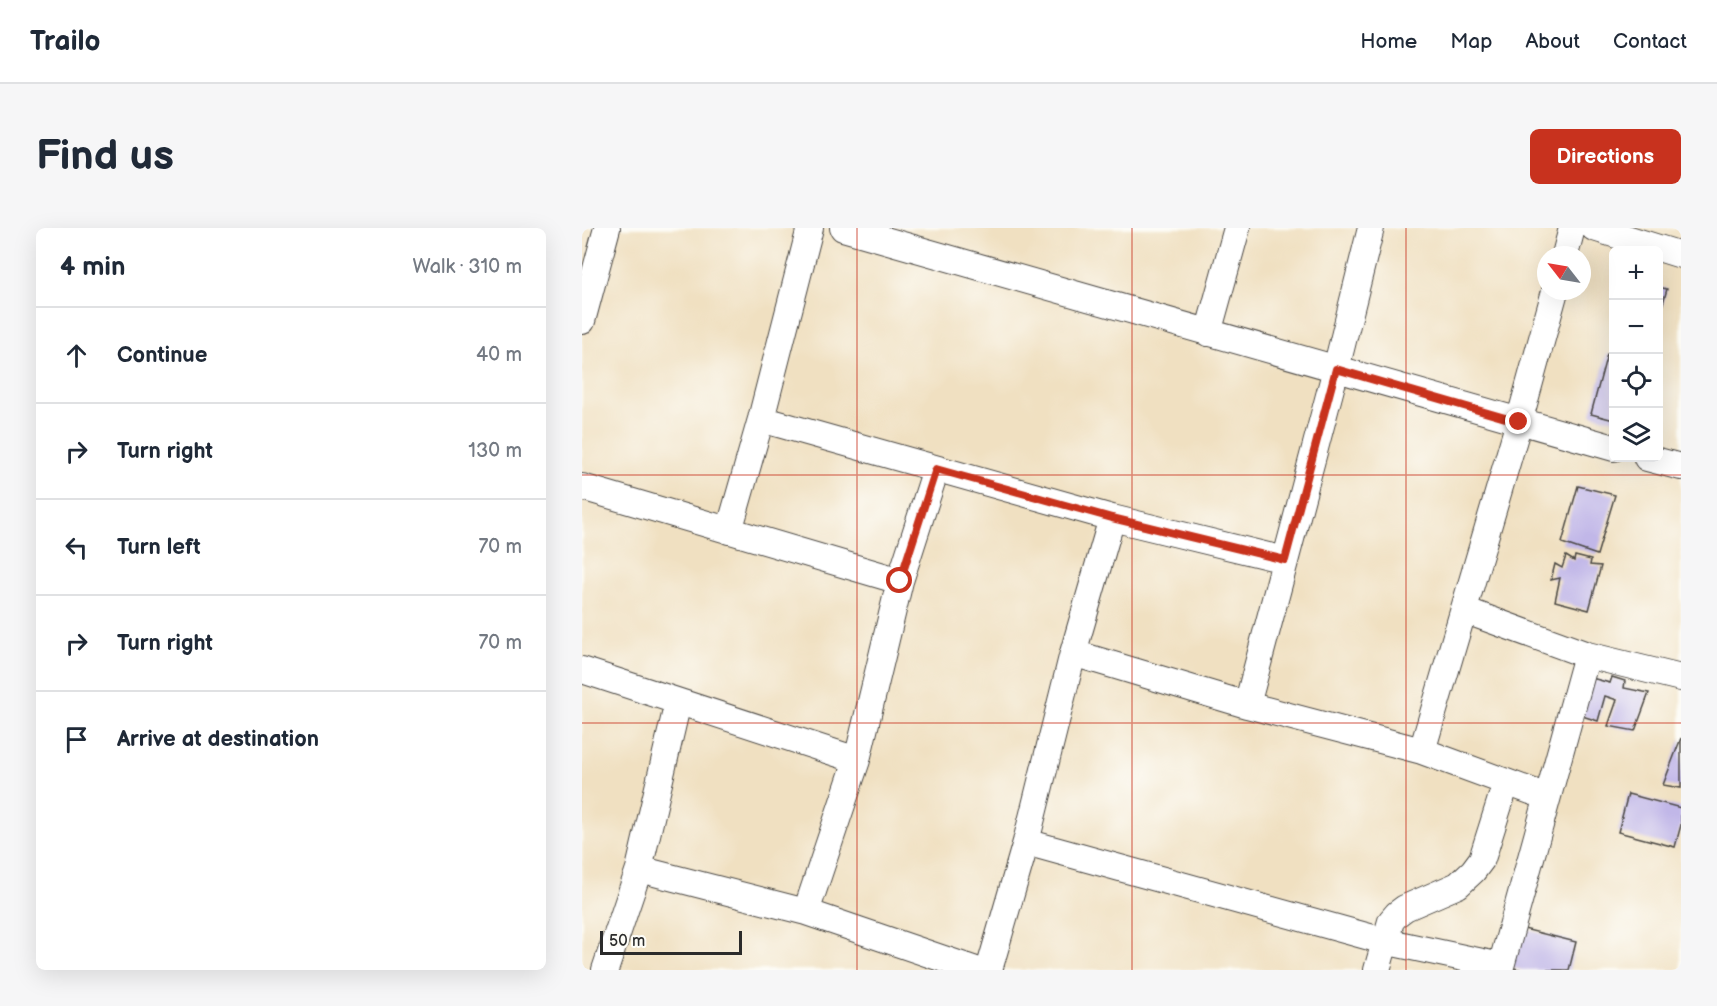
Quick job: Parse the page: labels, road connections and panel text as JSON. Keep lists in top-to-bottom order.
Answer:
{
  "scale_bar": "50 m",
  "north": "top left",
  "page": {
    "header": "Trailo",
    "nav": [
      "Home",
      "Map",
      "About",
      "Contact"
    ],
    "buttons": "Directions",
    "title": "Find us",
    "heading": ["4 min", "Walk · 310 m"],
    "map_buttons": ["+", "−"],
    "list": [
      ["Continue", "40 m"],
      ["Turn right", "130 m"],
      ["Turn left", "70 m"],
      ["Turn right", "70 m"],
      "Arrive at destination"
    ],
    "scale": "50 m"
  }
}
